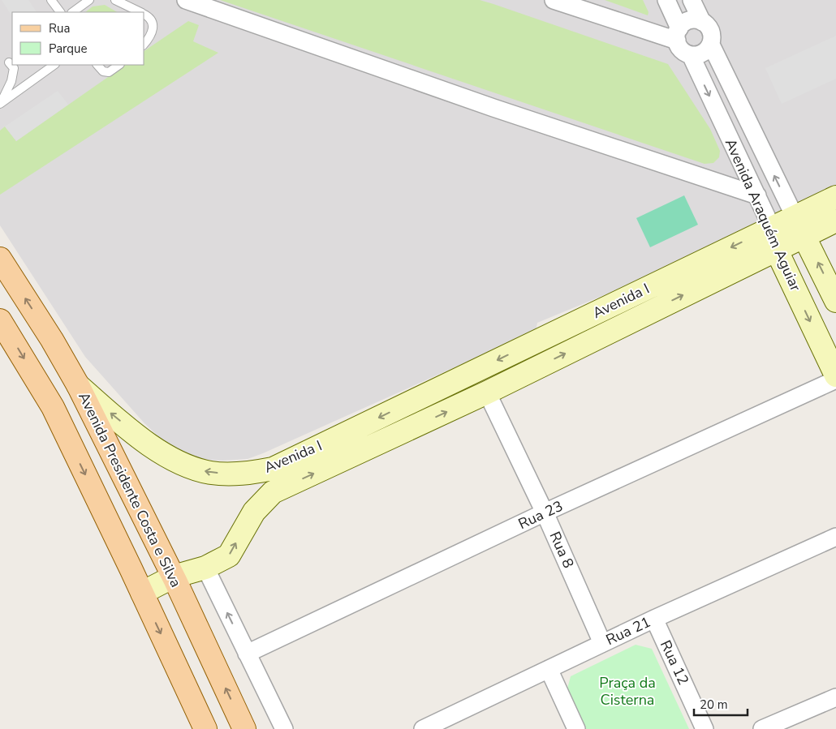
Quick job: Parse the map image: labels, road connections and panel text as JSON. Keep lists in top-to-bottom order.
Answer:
{
  "streets": {
    "main road": ["Avenida Presidente Costa e Silva"],
    "street": [
      "Avenida Araquém Aguiar",
      "Avenida I",
      "Rua 23",
      "Rua 8",
      "Rua 21",
      "Rua 12"
    ]
  },
  "crossings": [
    ["Avenida Araquém Aguiar", "Avenida I"],
    ["Avenida I", "Avenida Presidente Costa e Silva"],
    ["Avenida I", "Rua 8"],
    ["Rua 23", "Rua 8"],
    ["Rua 8", "Rua 21"],
    ["Rua 21", "Rua 12"]
  ],
  "parks": ["Praça da Cisterna"],
  "legend": ["Rua", "Parque"],
  "scale_bar": "20 m"
}
